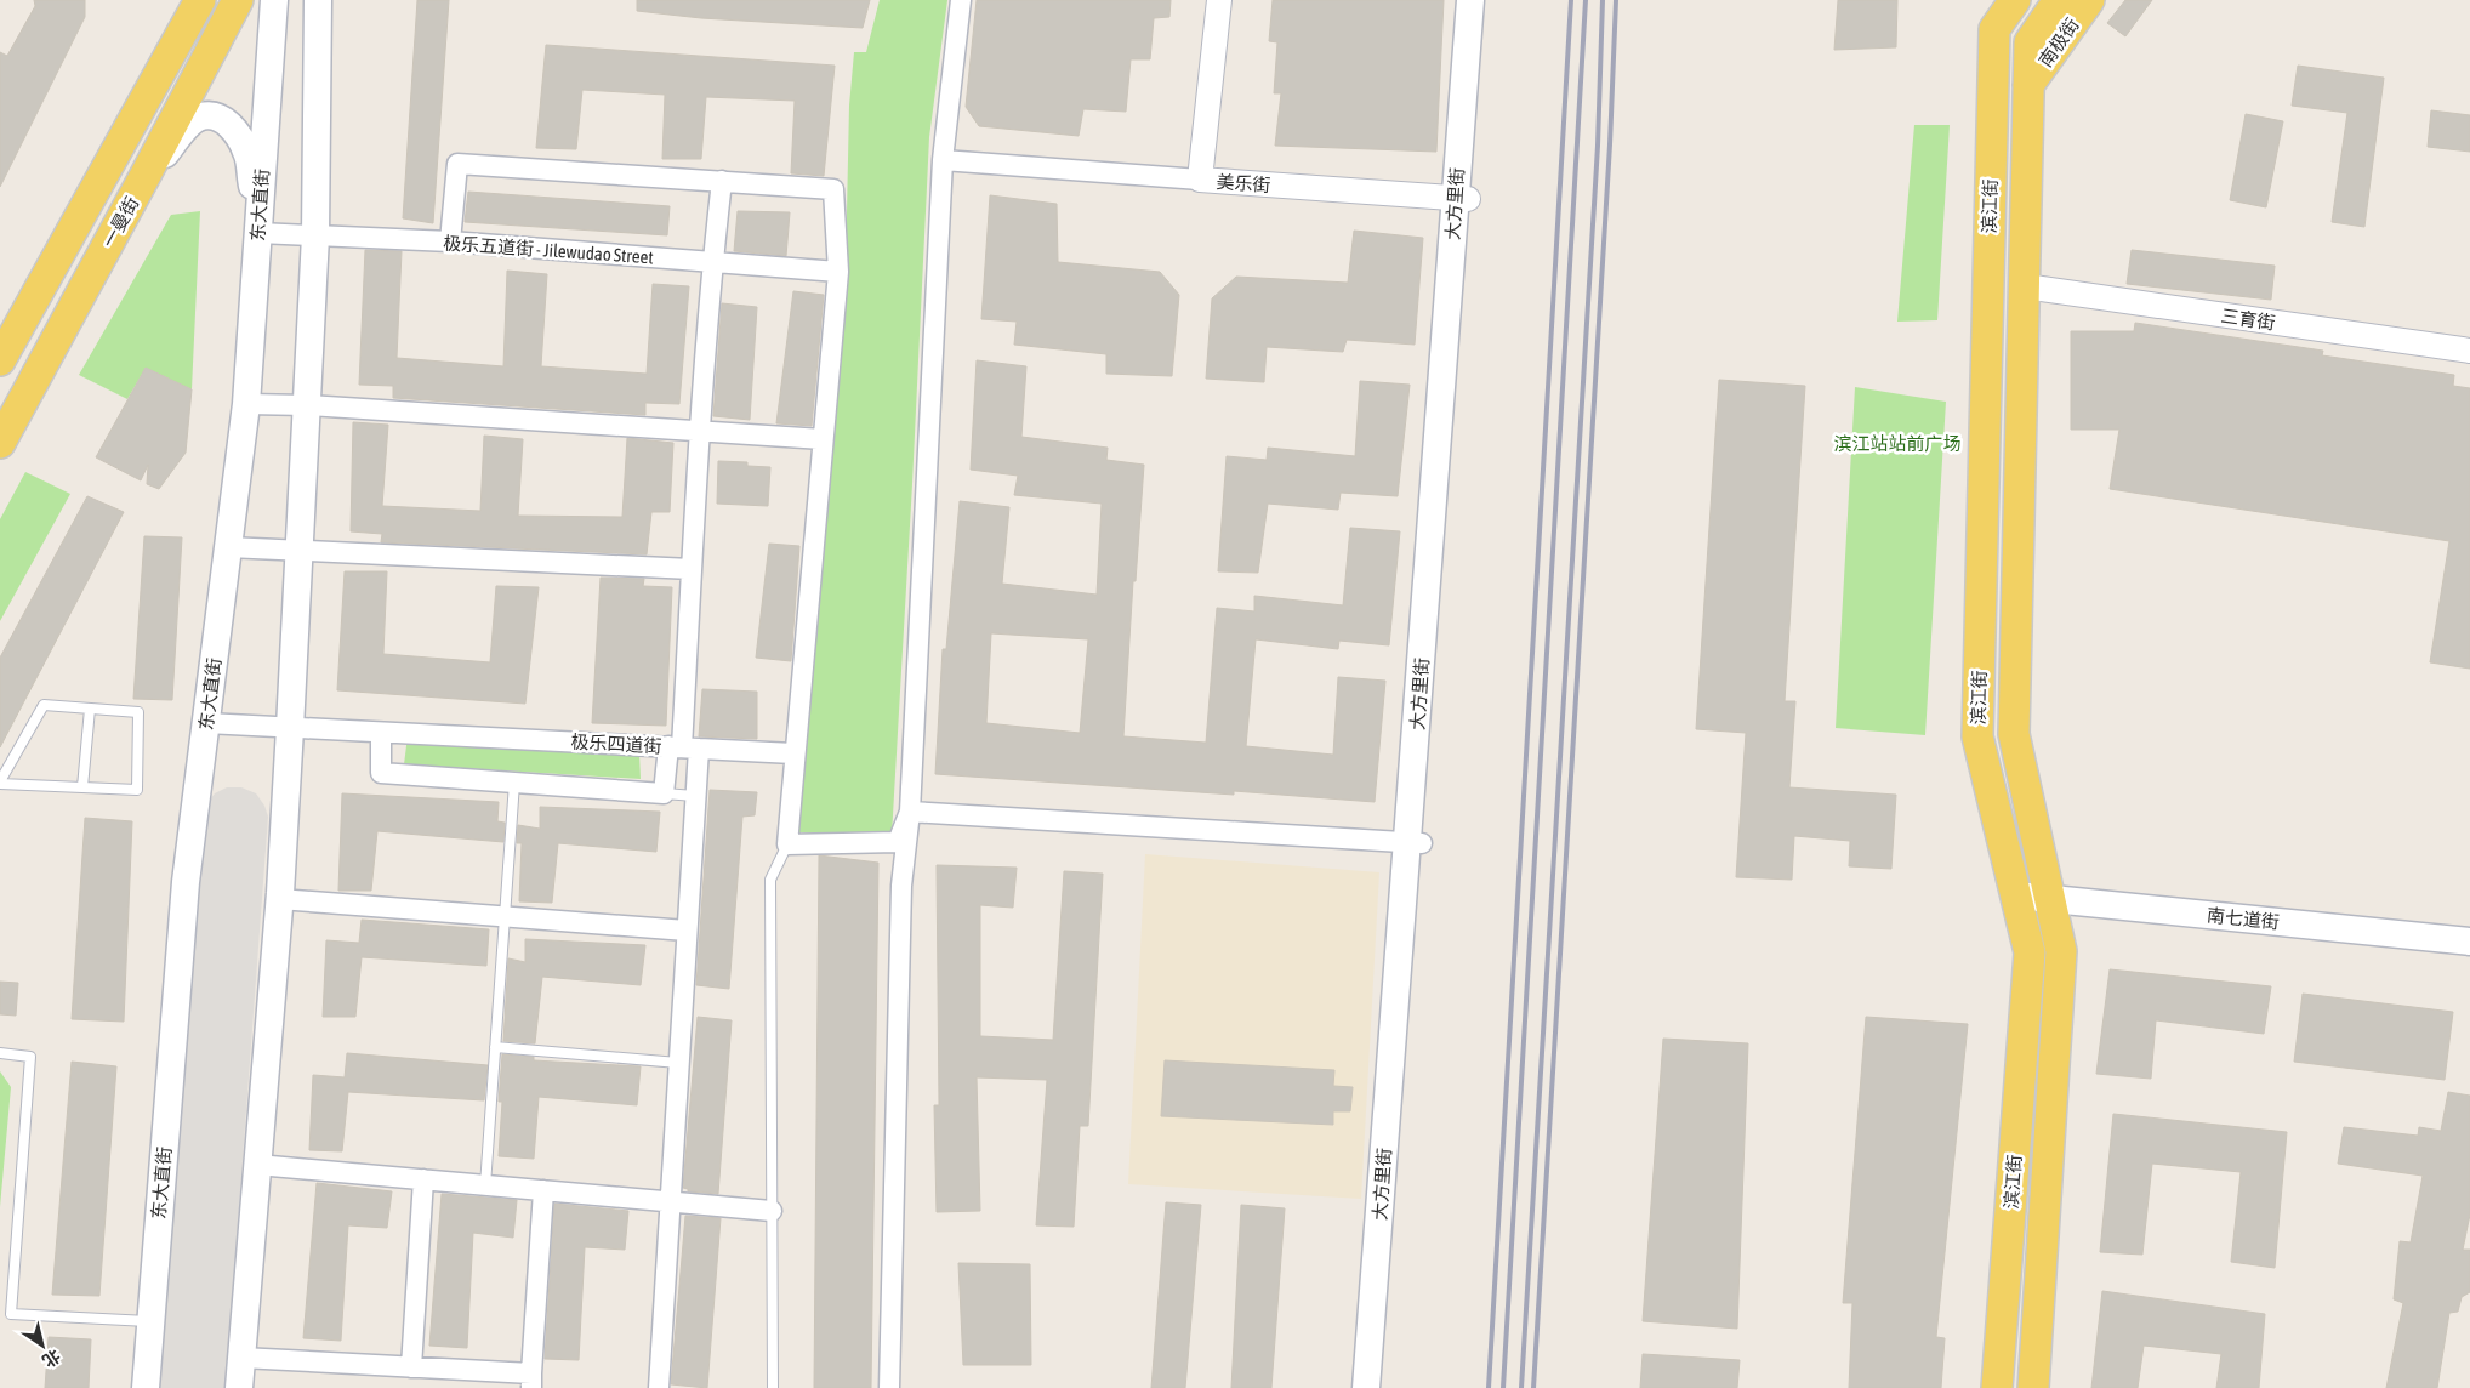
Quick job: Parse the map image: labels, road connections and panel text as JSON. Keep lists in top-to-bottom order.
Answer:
{
  "streets": {
    "main road": [
      "南极街",
      "大方里街",
      "东大直街",
      "滨江街",
      "一曼街",
      "南七道街"
    ],
    "street": [
      "美乐街",
      "极乐五道街 - Jilewudao Street",
      "三育街",
      "极乐四道街"
    ]
  },
  "crossings": [
    ["南极街", "滨江街"],
    ["美乐街", "大方里街"],
    ["东大直街", "极乐五道街 - Jilewudao Street"],
    ["东大直街", "极乐四道街"],
    ["滨江街", "三育街"],
    ["滨江街", "南七道街"]
  ],
  "parks": ["滨江站站前广场"],
  "north": "bottom right"
}
